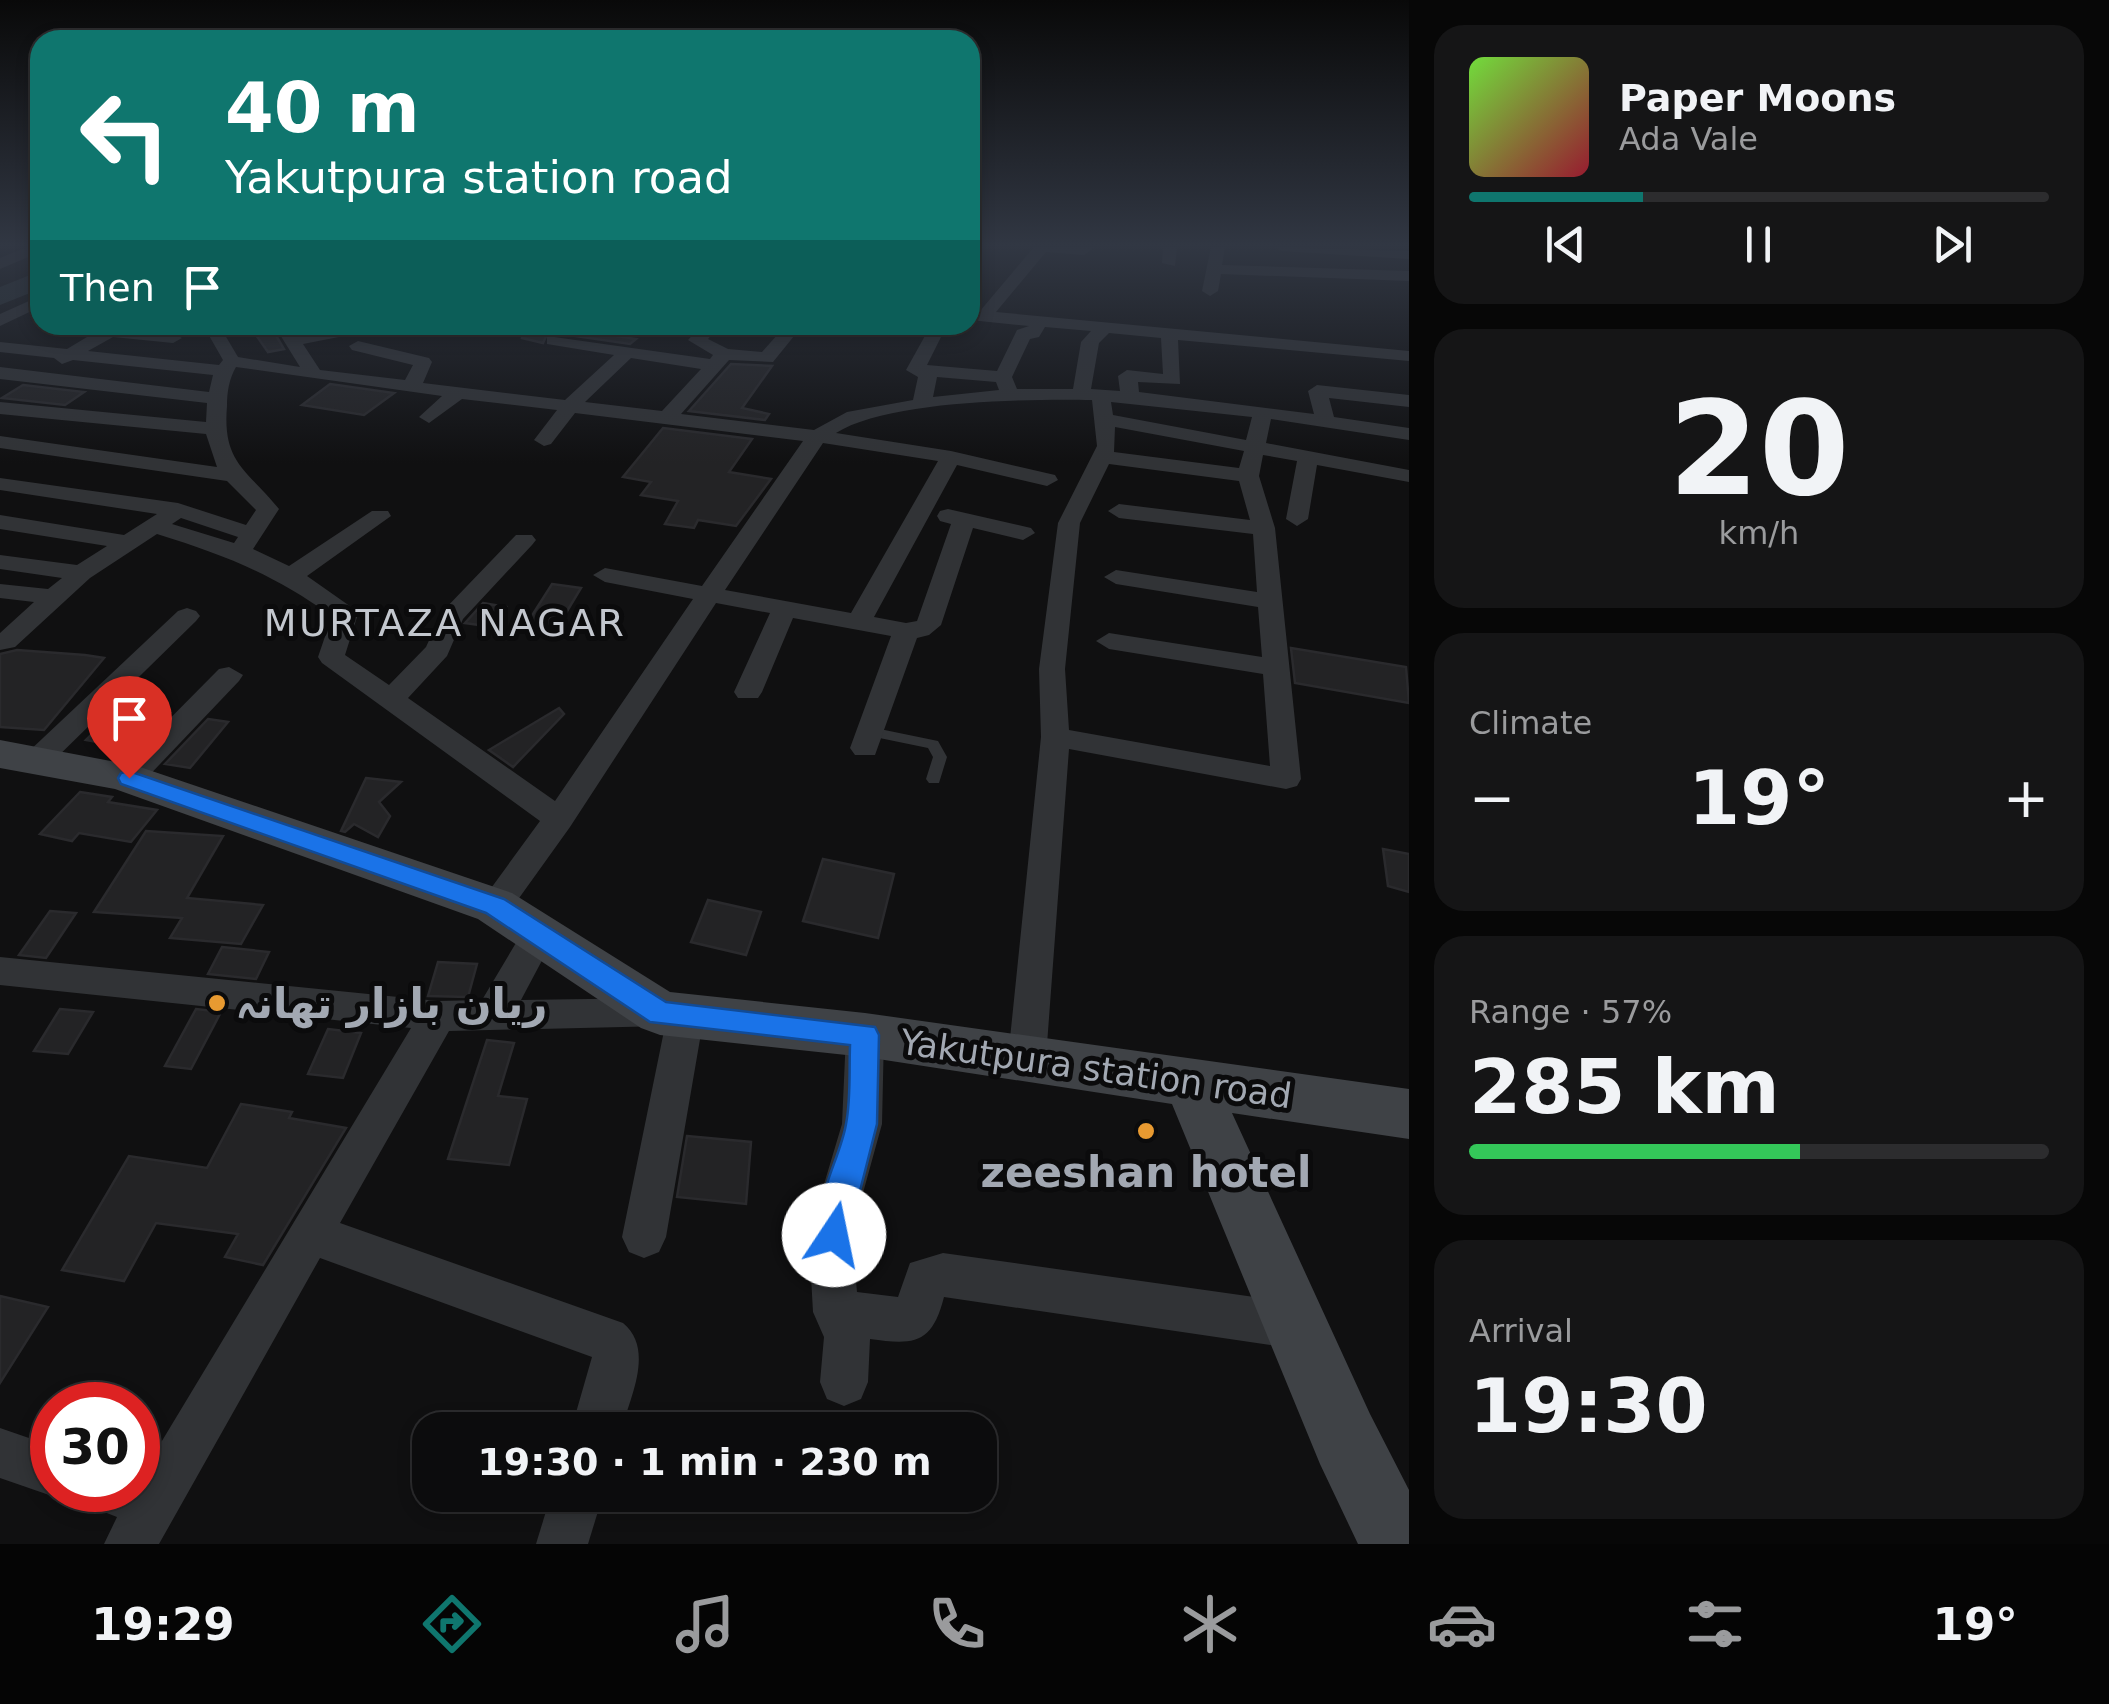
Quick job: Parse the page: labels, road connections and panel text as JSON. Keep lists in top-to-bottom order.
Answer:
{
  "streets": {
    "street": ["Yakutpura station road"]
  },
  "districts": ["MURTAZA NAGAR"],
  "places": ["ریان بازار تھانہ", "zeeshan hotel"],
  "page": {
    "turn": ["40 m", "Yakutpura station road"],
    "song": ["Paper Moons", "Ada Vale"],
    "then": "Then",
    "tile": [
      ["20", "km/h"],
      "Climate",
      ["Range · 57%", "285 km"],
      ["Arrival", "19:30"]
    ],
    "heat": ["−", "19°", "+"],
    "limit": "30",
    "trip": "19:30 · 1 min · 230 m",
    "tabs": ["19:29", "19°"]
  }
}
